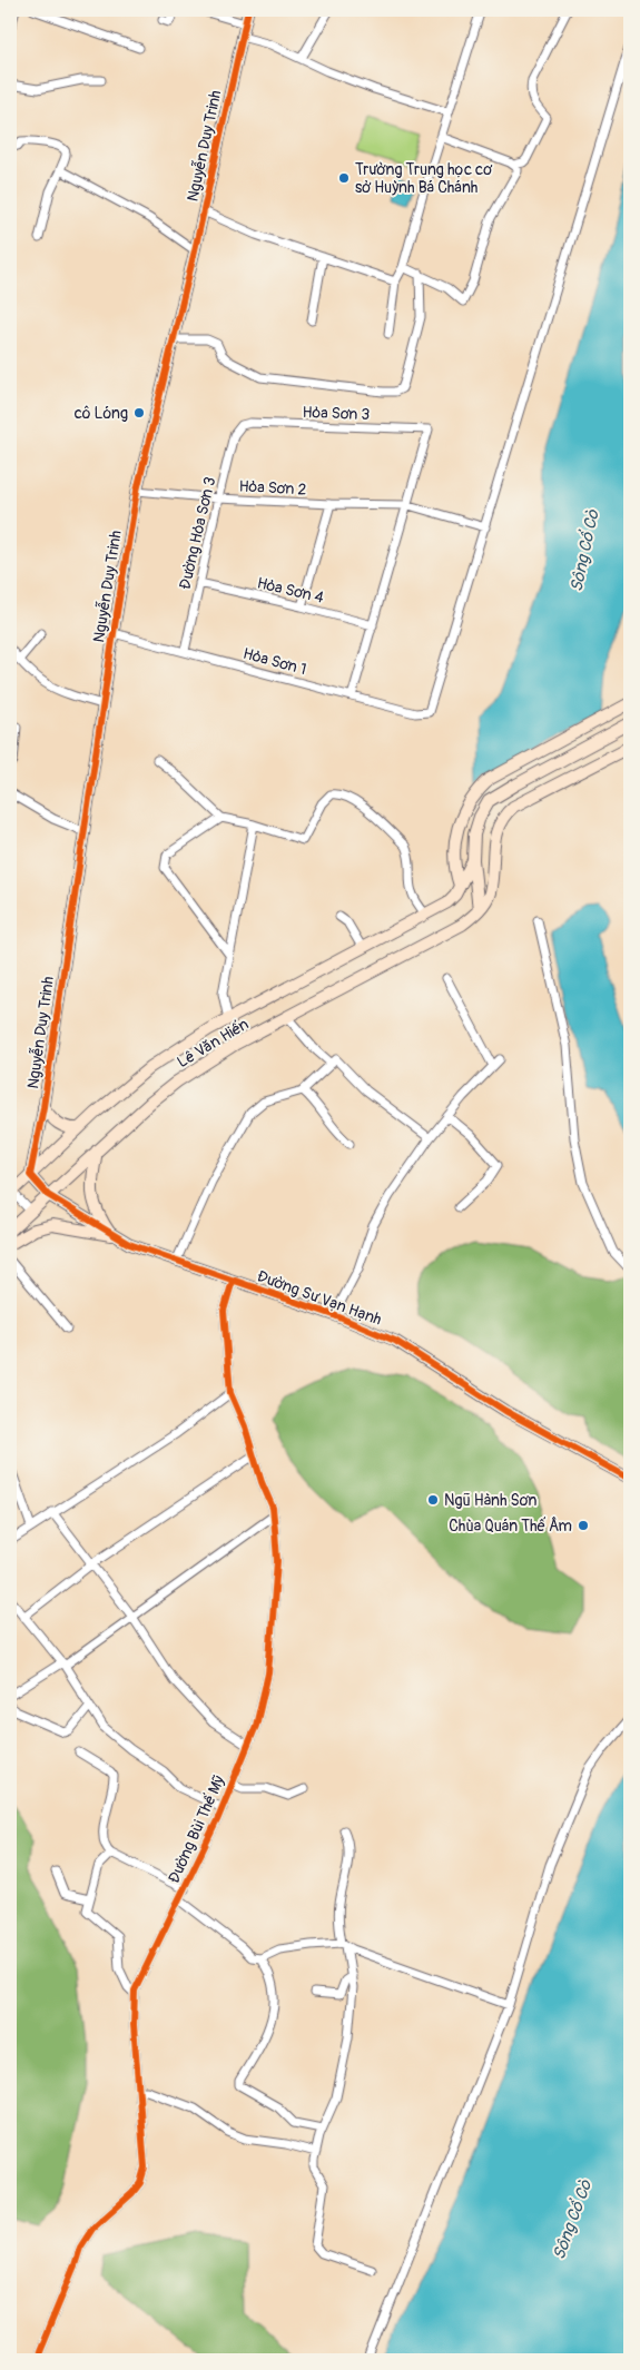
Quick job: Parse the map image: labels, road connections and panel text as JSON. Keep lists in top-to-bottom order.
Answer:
{
  "streets": {
    "main road": ["Lê Văn Hiến"],
    "street": [
      "Nguyễn Duy Trinh",
      "Hỏa Sơn 3",
      "Hỏa Sơn 2",
      "Đường Hỏa Sơn 3",
      "Hỏa Sơn 4",
      "Hỏa Sơn 1",
      "Đường Sư Vạn Hạnh",
      "Đường Bùi Thế Mỹ"
    ]
  },
  "crossings": [
    ["Nguyễn Duy Trinh", "Hỏa Sơn 2"],
    ["Nguyễn Duy Trinh", "Hỏa Sơn 1"],
    ["Nguyễn Duy Trinh", "Lê Văn Hiến"],
    ["Nguyễn Duy Trinh", "Đường Sư Vạn Hạnh"],
    ["Hỏa Sơn 3", "Hỏa Sơn 2"],
    ["Hỏa Sơn 3", "Đường Hỏa Sơn 3"],
    ["Hỏa Sơn 2", "Đường Hỏa Sơn 3"],
    ["Hỏa Sơn 2", "Hỏa Sơn 1"],
    ["Đường Hỏa Sơn 3", "Hỏa Sơn 4"],
    ["Đường Hỏa Sơn 3", "Hỏa Sơn 1"],
    ["Lê Văn Hiến", "Đường Sư Vạn Hạnh"],
    ["Đường Sư Vạn Hạnh", "Đường Bùi Thế Mỹ"]
  ],
  "water": ["Sông Cổ Cò"],
  "places": [
    "Trường Trung học cơ sở Huỳnh Bá Chánh",
    "cô Lóng",
    "Ngũ Hành Sơn",
    "Chùa Quán Thế Âm"
  ]
}
